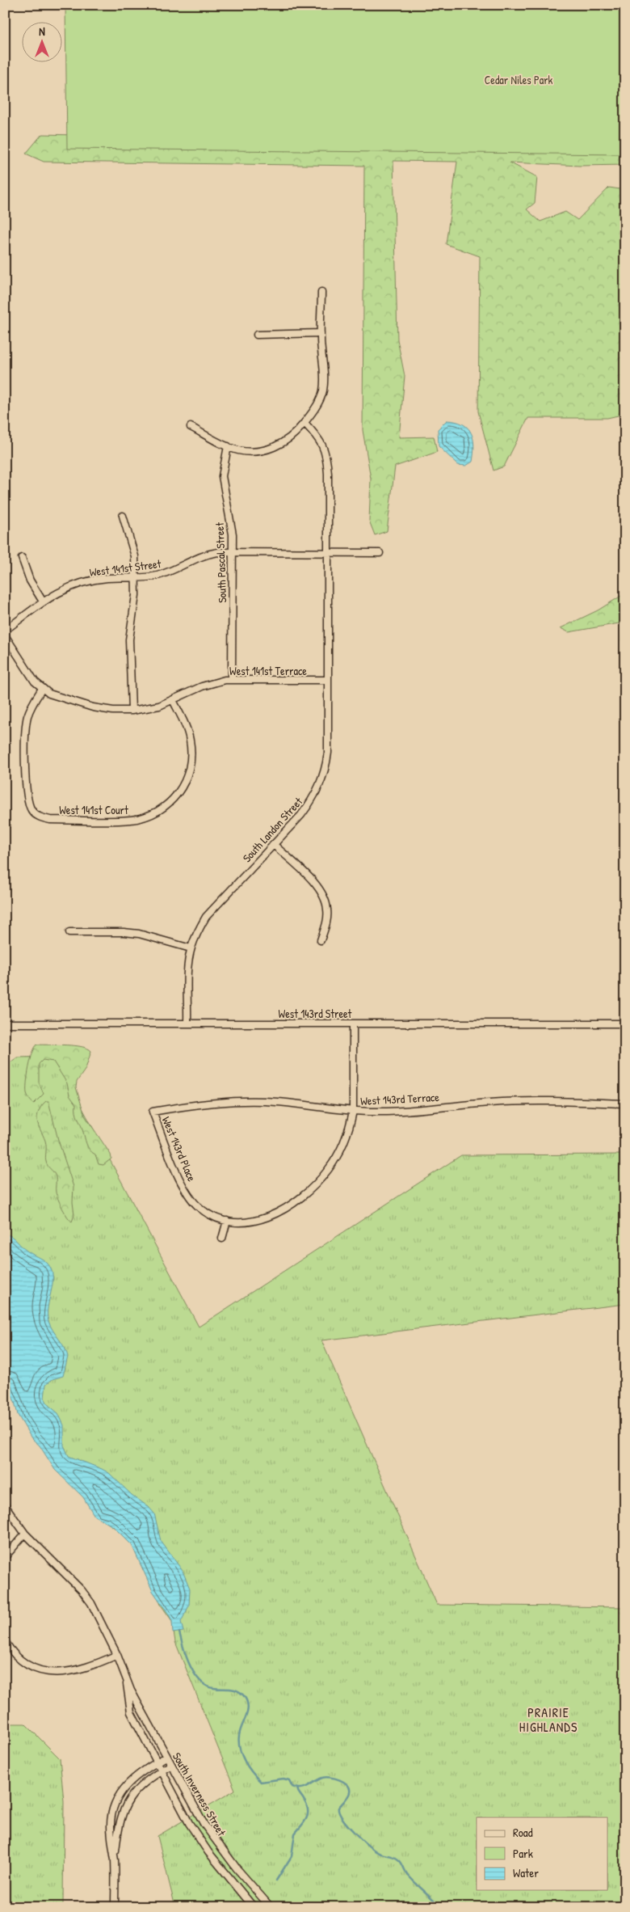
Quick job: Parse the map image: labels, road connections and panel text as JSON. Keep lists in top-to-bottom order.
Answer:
{
  "streets": {
    "street": [
      "South Pascal Street",
      "West 141st Street",
      "West 141st Terrace",
      "West 141st Court",
      "South Landon Street",
      "West 143rd Street",
      "West 143rd Terrace",
      "West 143rd Place",
      "South Inverness Street"
    ]
  },
  "crossings": [
    ["South Pascal Street", "West 141st Street"],
    ["South Pascal Street", "West 141st Terrace"],
    ["West 141st Street", "South Landon Street"],
    ["West 141st Terrace", "West 141st Court"],
    ["West 141st Terrace", "South Landon Street"],
    ["South Landon Street", "West 143rd Street"],
    ["West 143rd Street", "West 143rd Place"],
    ["West 143rd Terrace", "West 143rd Place"]
  ],
  "districts": ["PRAIRIE HIGHLANDS"],
  "parks": ["Cedar Niles Park"],
  "legend": ["Road", "Park", "Water"],
  "north": "top"
}
